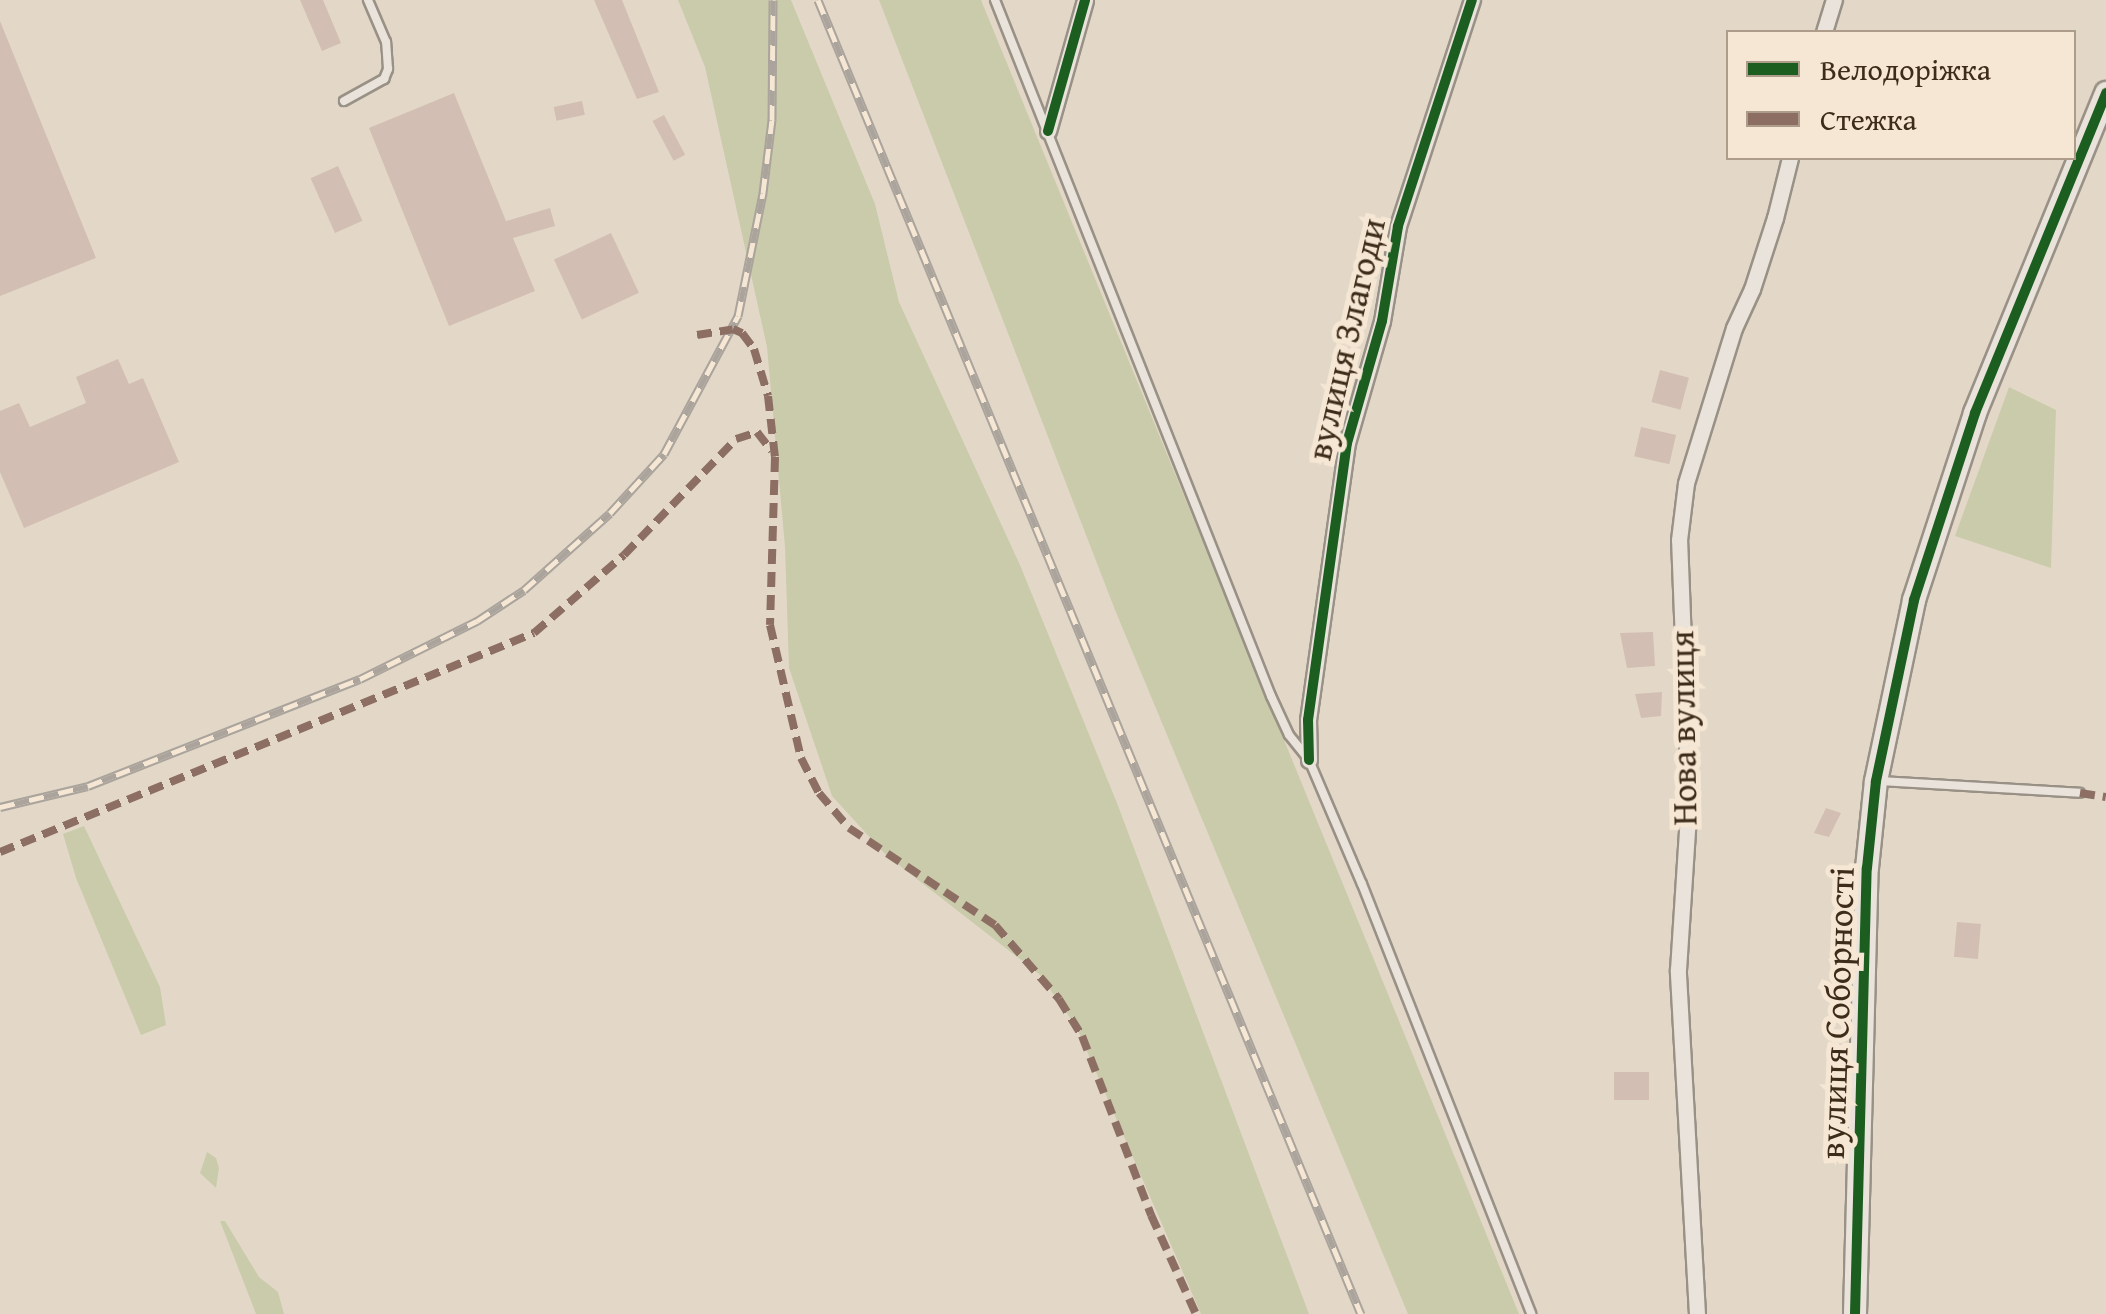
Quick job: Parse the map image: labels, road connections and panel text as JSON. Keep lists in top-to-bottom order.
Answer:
{
  "streets": {
    "street": ["вулиця Злагоди", "Нова вулиця", "вулиця Соборності"]
  },
  "legend": ["Велодоріжка", "Стежка"]
}
